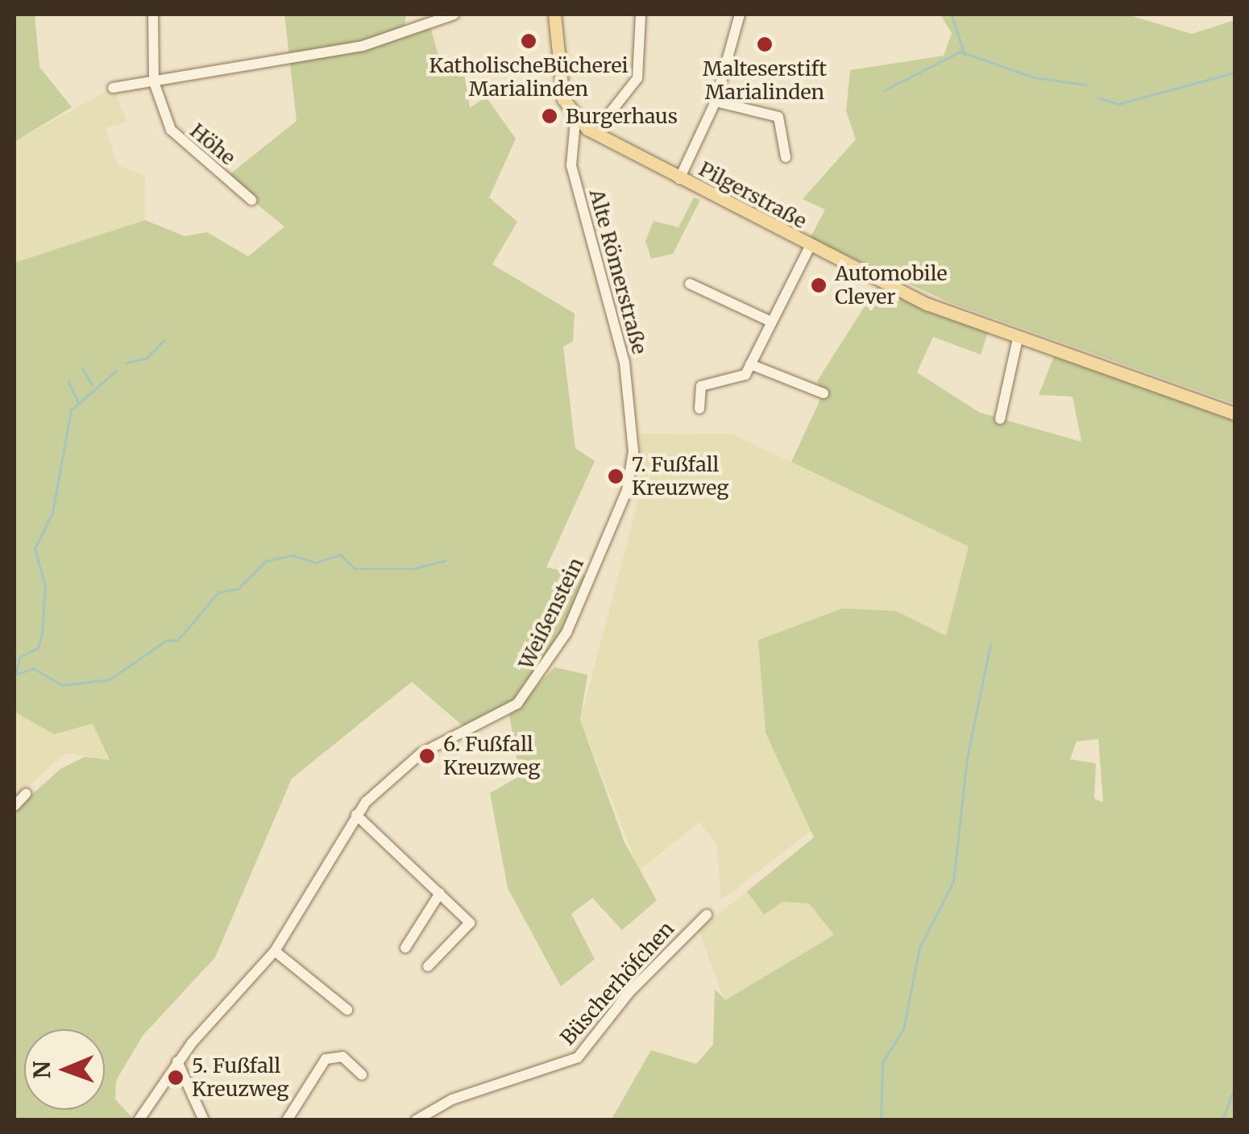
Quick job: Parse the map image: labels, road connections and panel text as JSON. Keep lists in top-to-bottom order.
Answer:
{
  "streets": {
    "main road": ["Pilgerstraße"],
    "street": [
      "Höhe",
      "Alte Römerstraße",
      "Weißenstein",
      "Büscherhöfchen"
    ]
  },
  "crossings": [
    ["Pilgerstraße", "Alte Römerstraße"],
    ["Alte Römerstraße", "Weißenstein"]
  ],
  "places": [
    "KatholischeBücherei Marialinden",
    "Malteserstift Marialinden",
    "Burgerhaus",
    "Automobile Clever",
    "7. Fußfall Kreuzweg",
    "6. Fußfall Kreuzweg",
    "5. Fußfall Kreuzweg"
  ],
  "north": "left"
}
